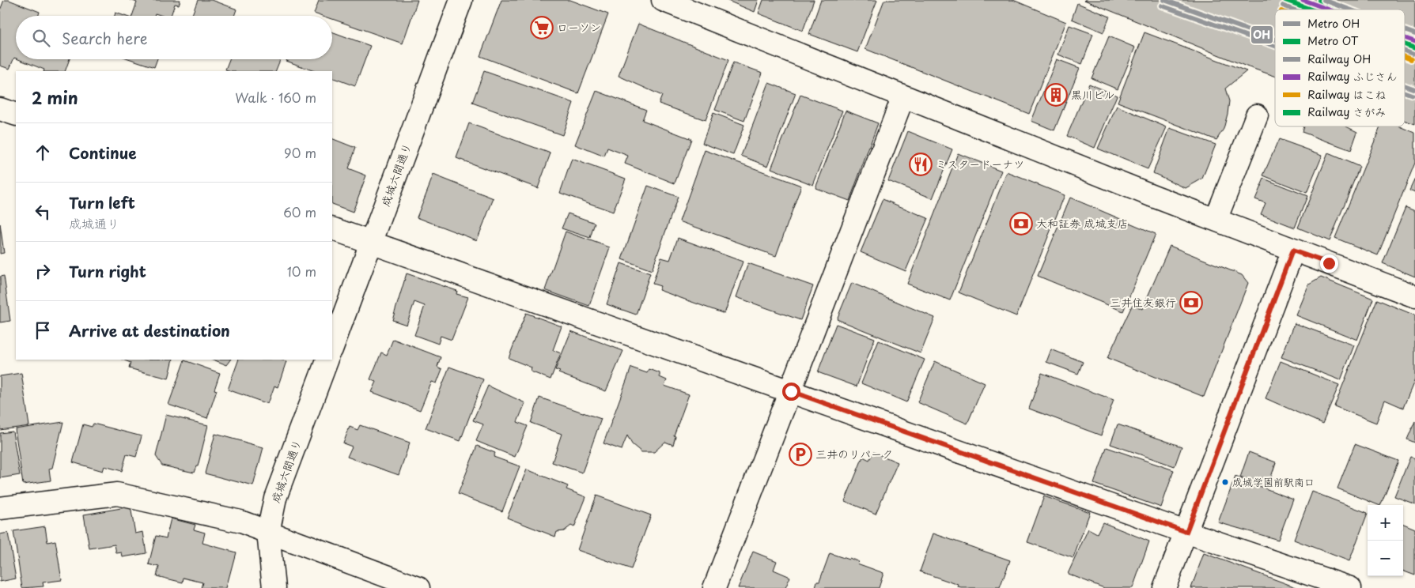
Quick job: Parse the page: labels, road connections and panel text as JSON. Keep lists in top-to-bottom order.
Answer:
{
  "streets": {
    "street": ["成城六間通り"]
  },
  "places": {
    "supermarket": ["ローソン"],
    "building": ["黒川ビル"],
    "restaurant": ["ミスタードーナツ"],
    "bank": ["大和証券 成城支店", "三井住友銀行"],
    "parking": ["三井のリパーク"],
    "other": ["成城学園前駅南口"]
  },
  "lines": [
    "metro line OH",
    "metro line OT",
    "rail line ふじさん",
    "rail line さがみ",
    "rail line OH",
    "rail line はこね"
  ],
  "legend": [
    "Metro OH",
    "Metro OT",
    "Railway OH",
    "Railway ふじさん",
    "Railway はこね",
    "Railway さがみ"
  ],
  "page": {
    "search": "Search here",
    "heading": ["2 min", "Walk · 160 m"],
    "list": [
      ["Continue", "90 m"],
      ["Turn left", "成城通り", "60 m"],
      ["Turn right", "10 m"],
      "Arrive at destination"
    ],
    "map_buttons": ["+", "−"]
  }
}
